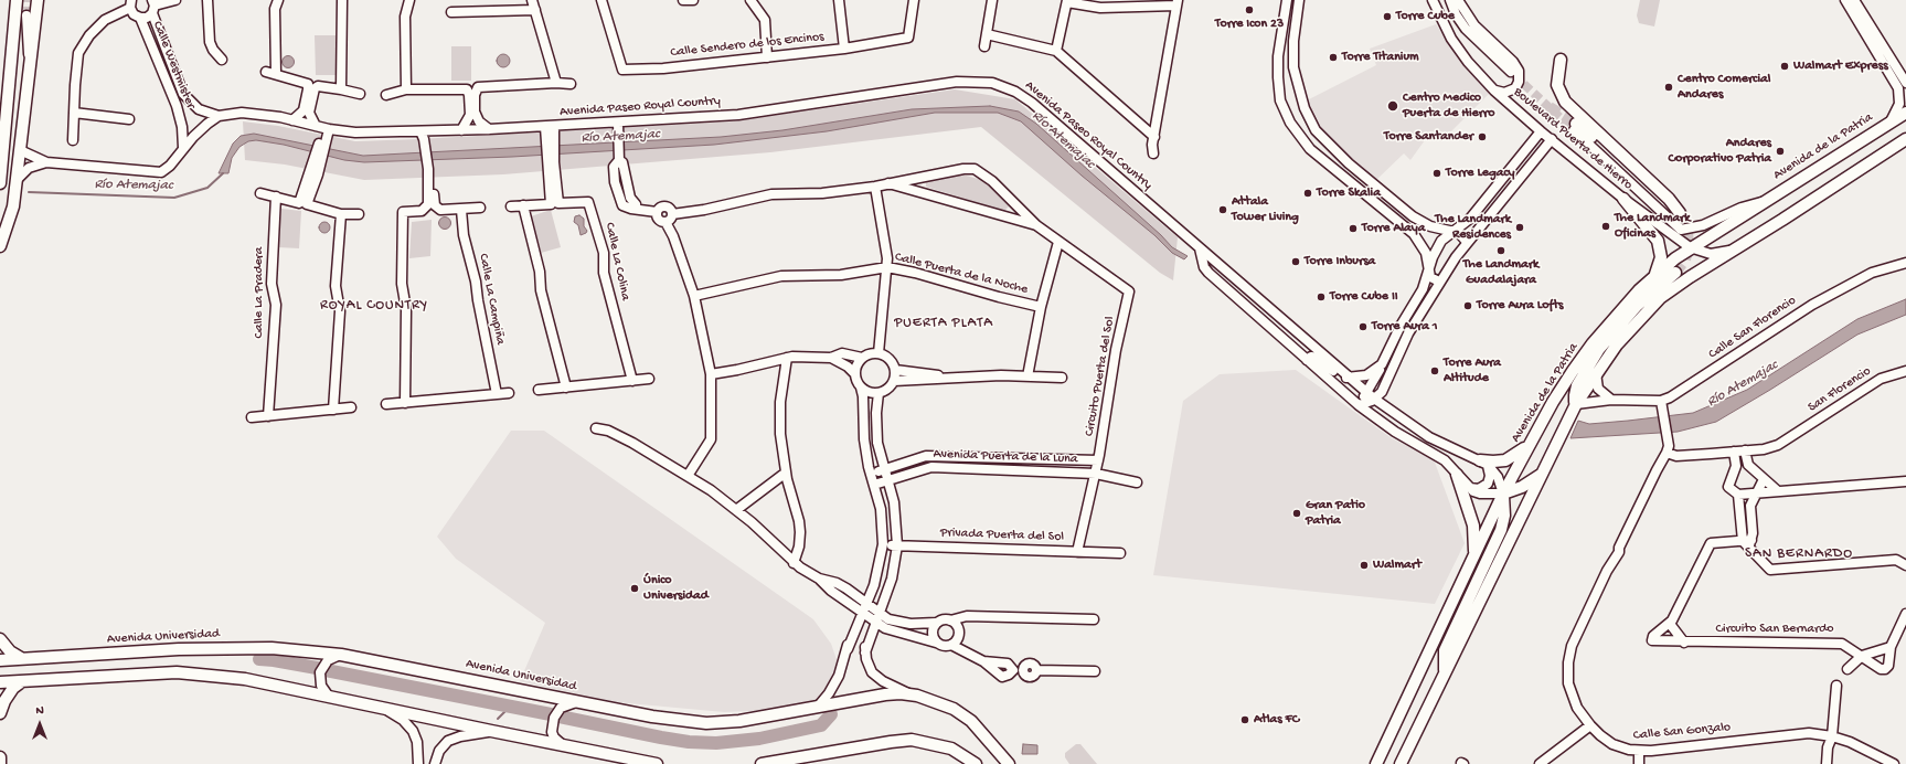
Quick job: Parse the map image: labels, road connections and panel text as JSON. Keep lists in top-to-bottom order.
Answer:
{
  "streets": {
    "main road": ["Avenida de la Patria", "Avenida Universidad"],
    "street": [
      "Calle Sendero de los Encinos",
      "Calle Westmister",
      "Avenida Paseo Royal Country",
      "Boulevard Puerta de Hierro",
      "Calle La Colina",
      "Calle Puerta de la Noche",
      "Calle La Pradera",
      "Calle La Campiña",
      "Calle San Florencio",
      "Circuito Puerta del Sol",
      "San Florencio",
      "Avenida Puerta de la Luna",
      "Privada Puerta del Sol",
      "Circuito San Bernardo",
      "Calle San Gonzalo"
    ]
  },
  "crossings": [
    ["Calle Westmister", "Avenida Paseo Royal Country"],
    ["Avenida Paseo Royal Country", "Calle La Colina"],
    ["Boulevard Puerta de Hierro", "Avenida de la Patria"],
    ["Calle San Florencio", "Calle San Gonzalo"],
    ["Circuito Puerta del Sol", "Avenida Puerta de la Luna"],
    ["Circuito Puerta del Sol", "Privada Puerta del Sol"]
  ],
  "districts": ["ROYAL COUNTRY", "PUERTA PLATA", "SAN BERNARDO"],
  "water": ["Río Atemajac"],
  "places": [
    "Torre Icon 23",
    "Torre Cube",
    "Torre Titanium",
    "Walmart Express",
    "Centro Comercial Andares",
    "Centro Medico Puerta de Hierro",
    "Torre Santander",
    "Andares Corporativo Patria",
    "Torre Legacy",
    "Torre Skalia",
    "Attala Tower Living",
    "The Landmark Oficinas",
    "The Landmark Residences",
    "Torre Alaya",
    "The Landmark Guadalajara",
    "Torre Inbursa",
    "Torre Cube II",
    "Torre Aura Lofts",
    "Torre Aura 1",
    "Torre Aura Altitude",
    "Gran Patio Patria",
    "Walmart",
    "Único Universidad",
    "Atlas FC"
  ],
  "north": "top"
}
